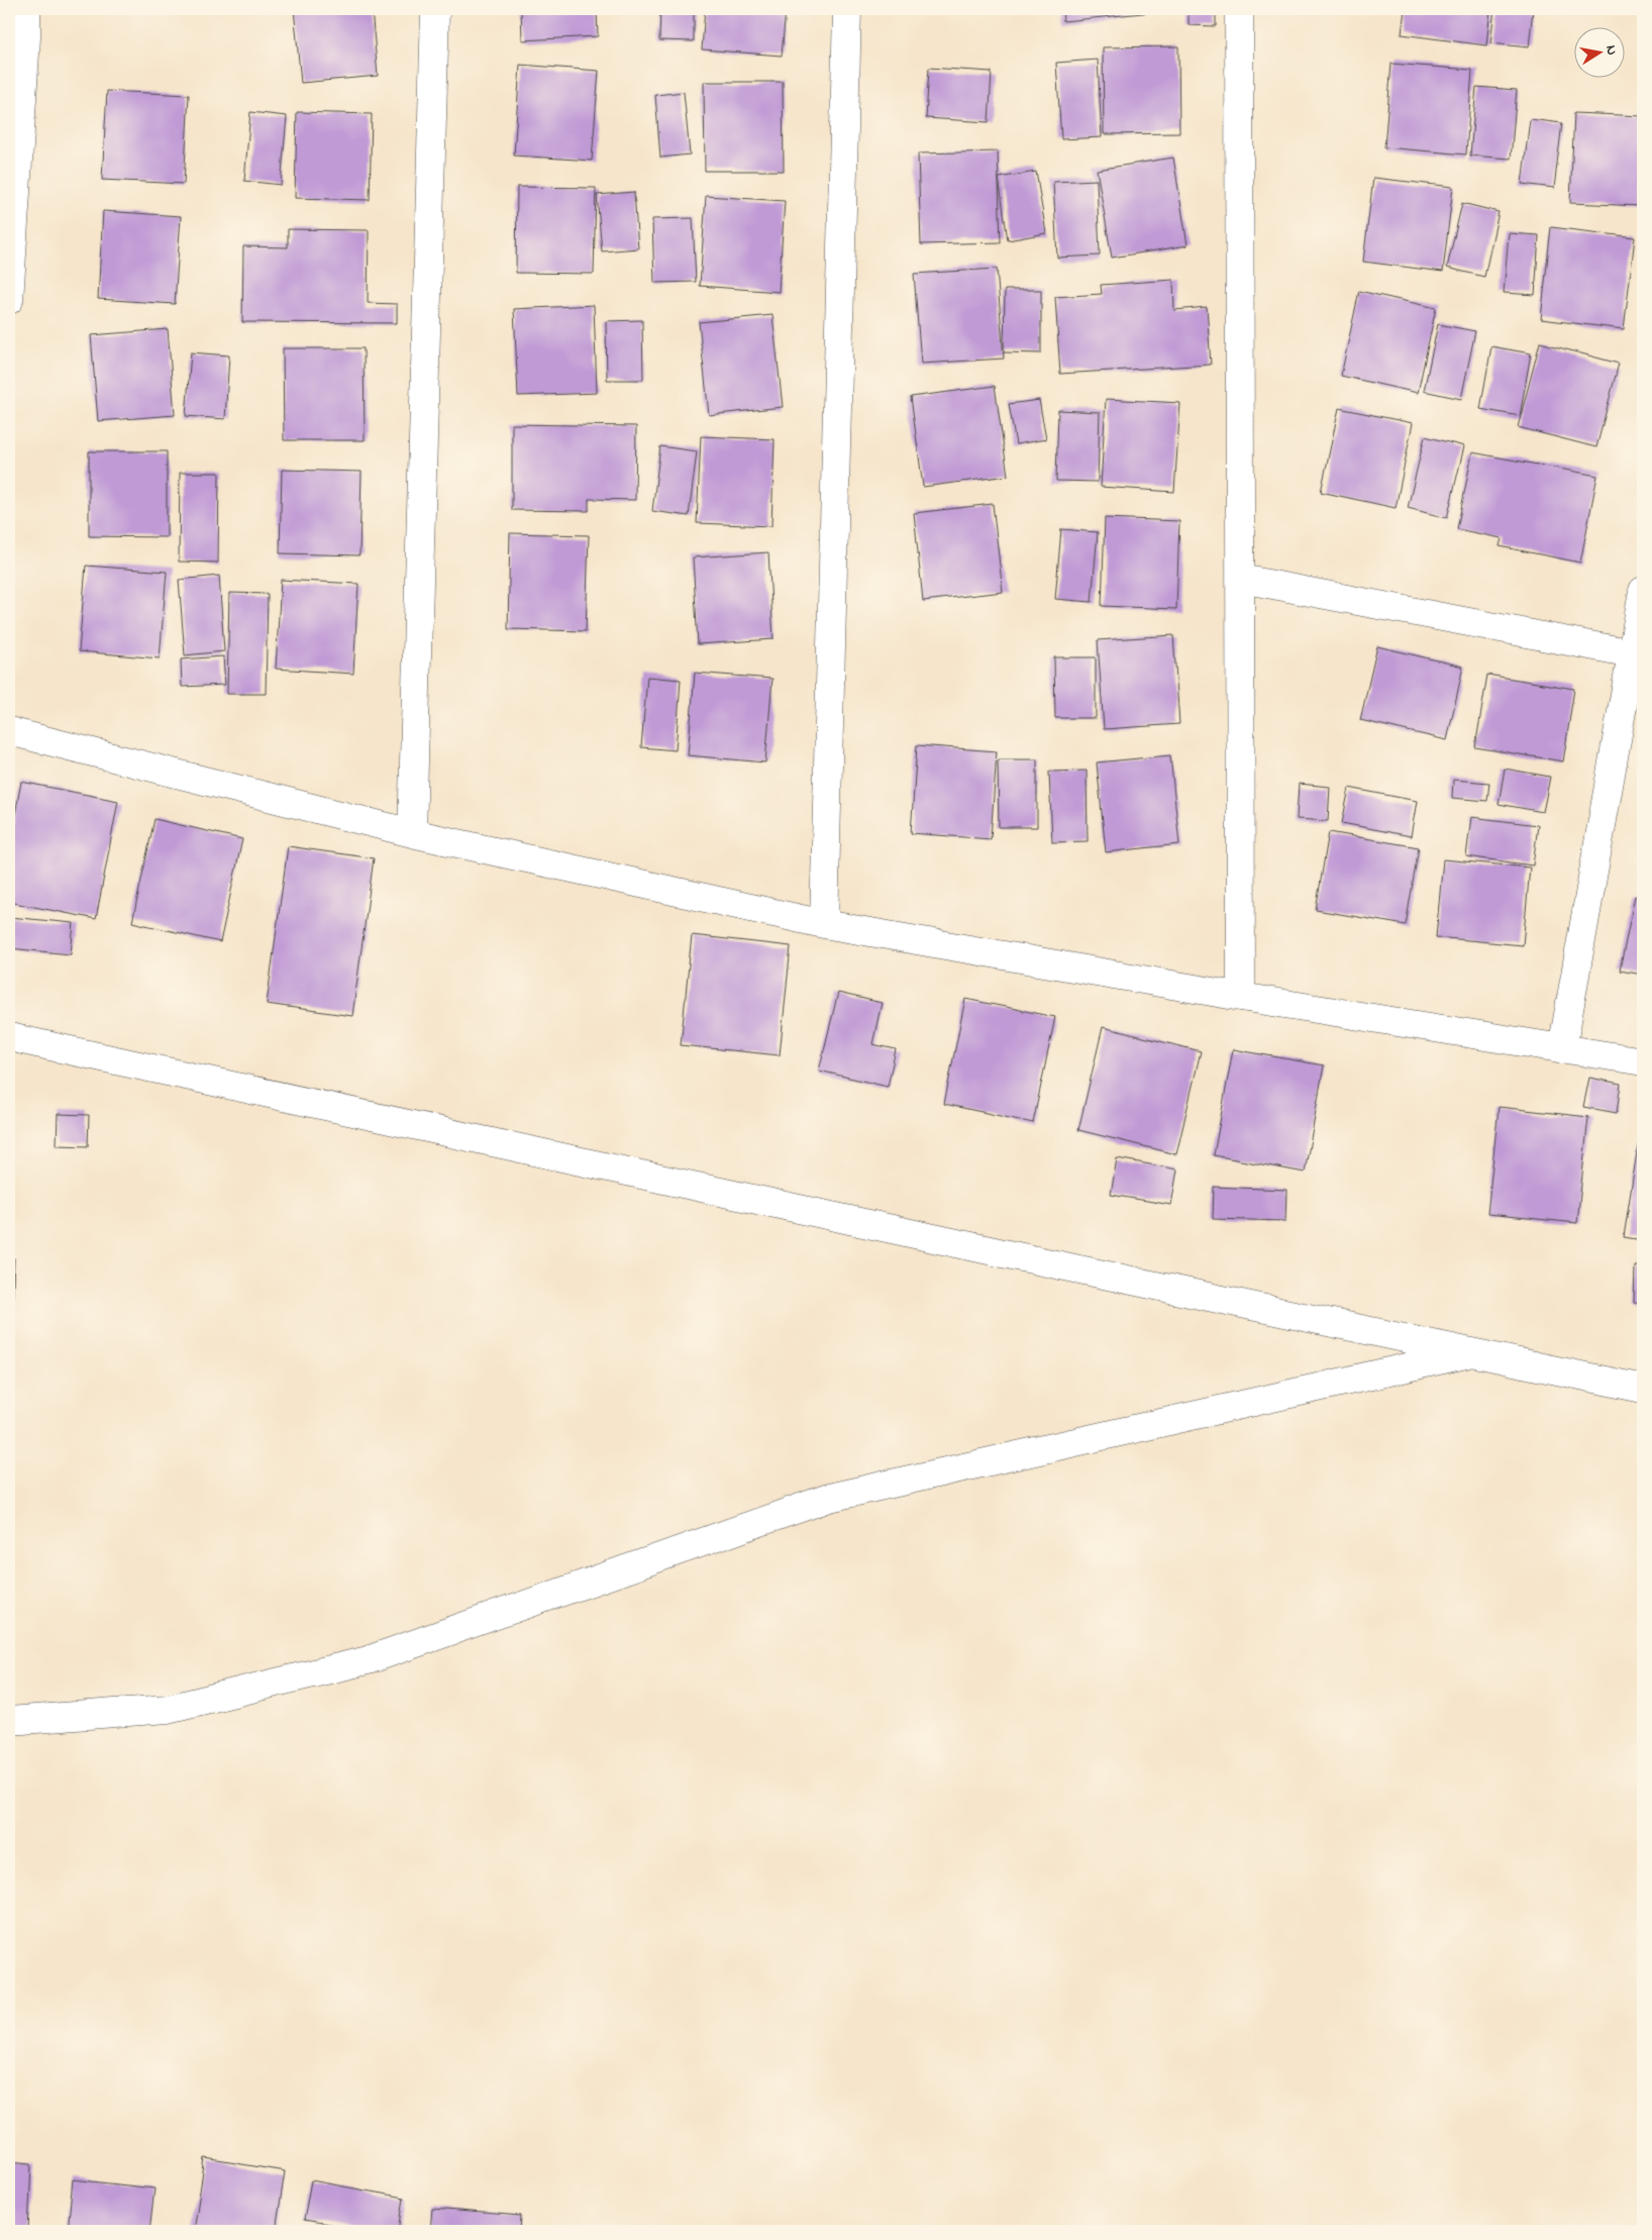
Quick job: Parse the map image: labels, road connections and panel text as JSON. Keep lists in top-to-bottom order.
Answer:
{
  "north": "right"
}
